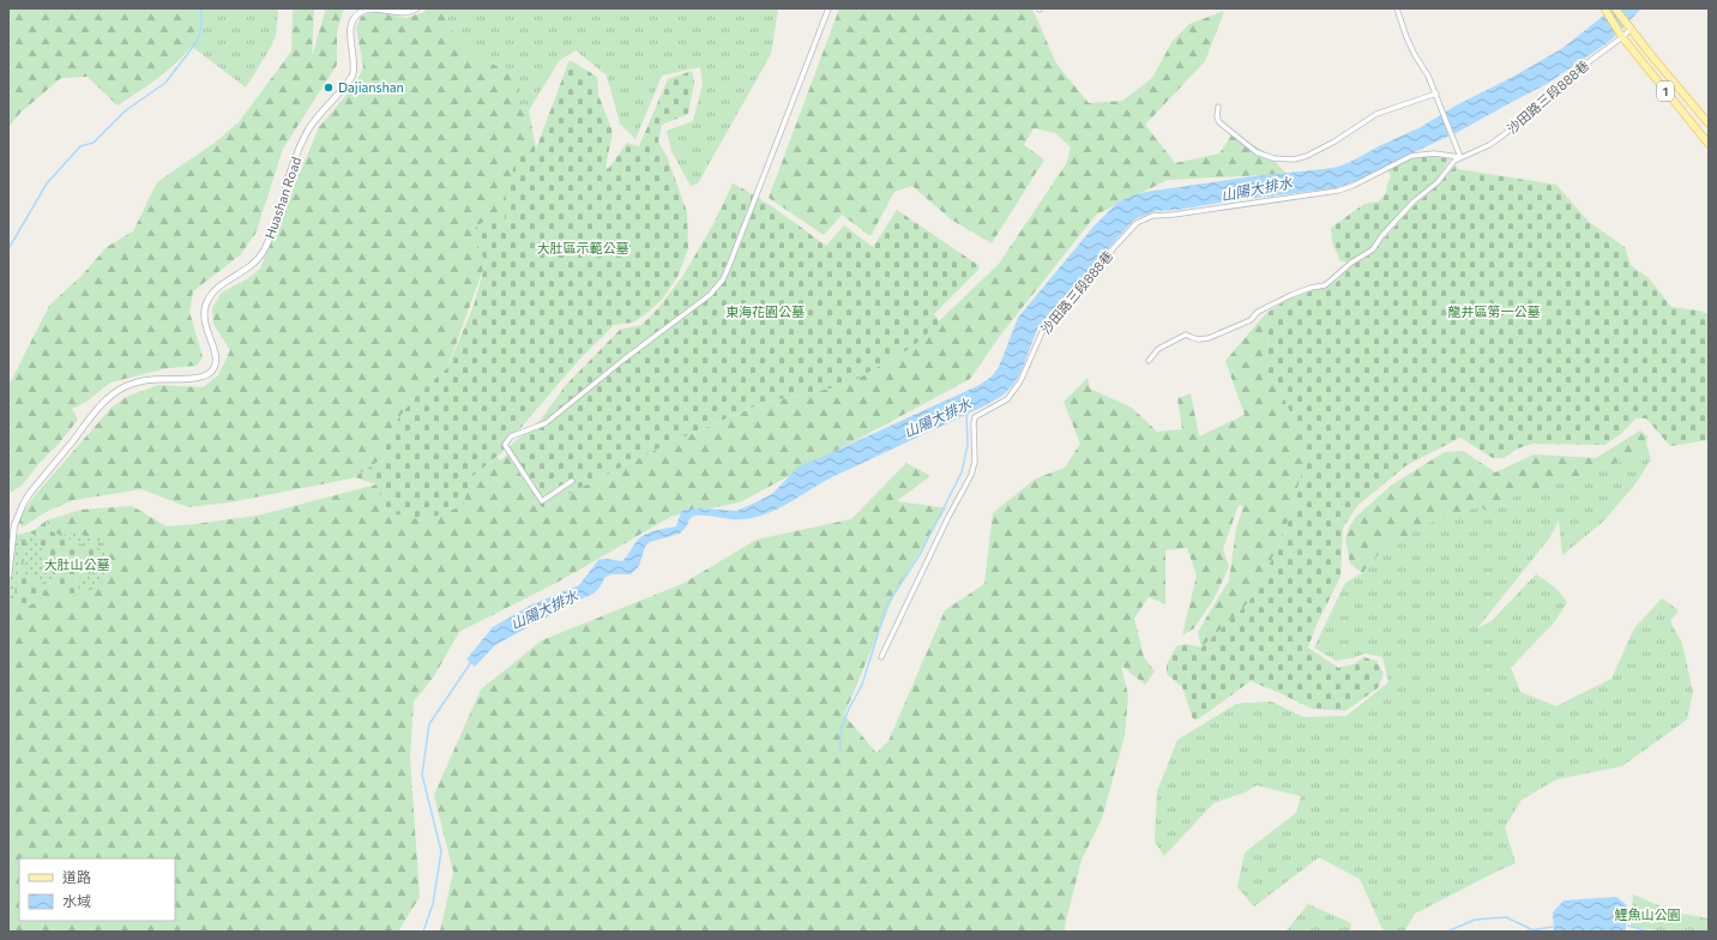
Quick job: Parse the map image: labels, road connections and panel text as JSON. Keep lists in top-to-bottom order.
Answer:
{
  "streets": {
    "main road": ["1"],
    "street": ["沙田路三段888巷", "Huashan Road"]
  },
  "crossings": [
    ["1", "沙田路三段888巷"]
  ],
  "water": ["山陽大排水"],
  "parks": [
    "大肚區示範公墓",
    "東海花園公墓",
    "龍井區第一公墓",
    "大肚山公墓",
    "鯉魚山公園"
  ],
  "places": ["Dajianshan"],
  "legend": ["道路", "水域"]
}
